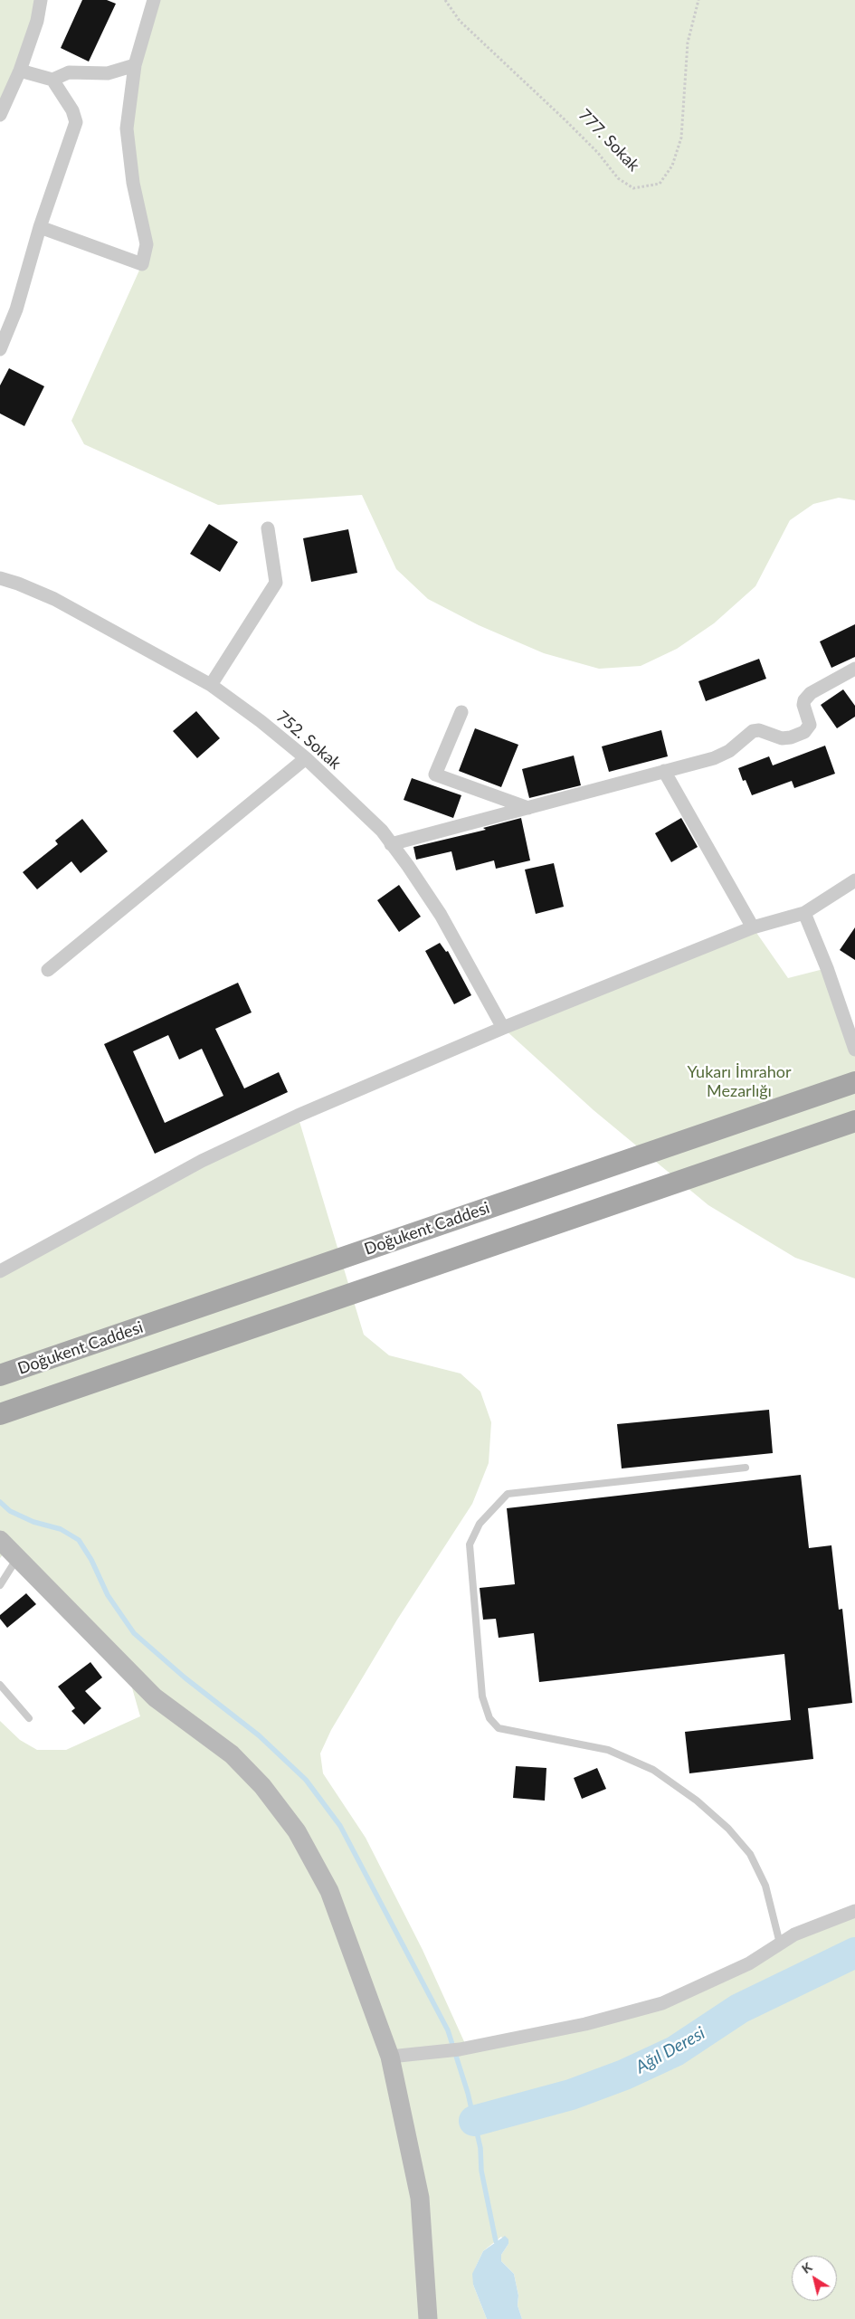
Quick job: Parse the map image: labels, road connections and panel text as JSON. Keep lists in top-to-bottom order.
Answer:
{
  "streets": {
    "main road": ["Doğukent Caddesi"],
    "street": ["752. Sokak"],
    "path": ["777. Sokak"]
  },
  "water": ["Ağıl Deresi"],
  "parks": ["Yukarı İmrahor Mezarlığı"],
  "north": "top left"
}
